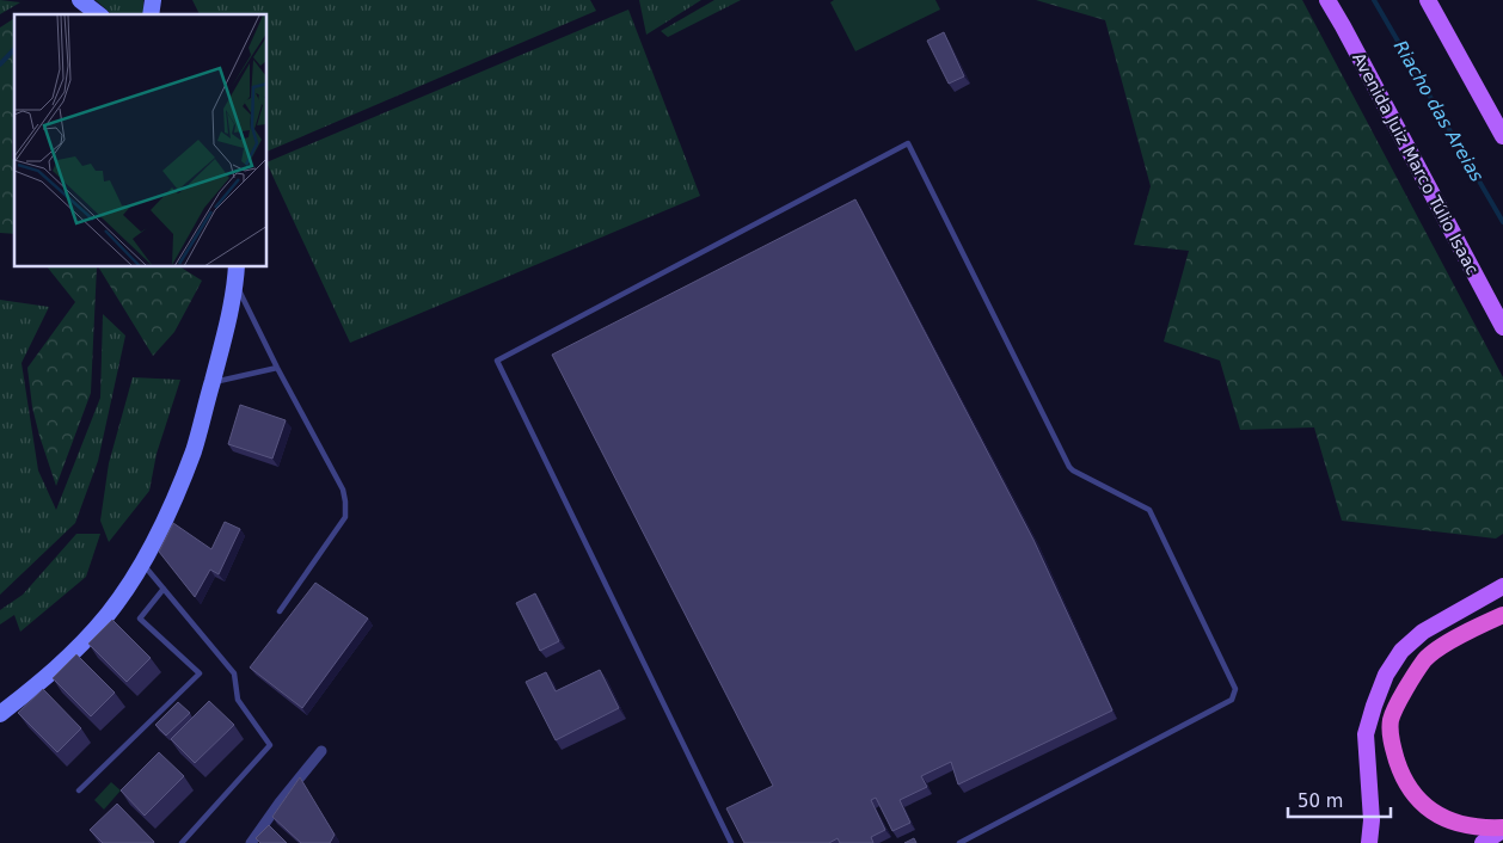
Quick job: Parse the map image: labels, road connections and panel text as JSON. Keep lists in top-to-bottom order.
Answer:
{
  "streets": {
    "main road": ["Avenida Juiz Marco Túlio Isaac"]
  },
  "water": ["Riacho das Areias"],
  "scale_bar": "50 m"
}
